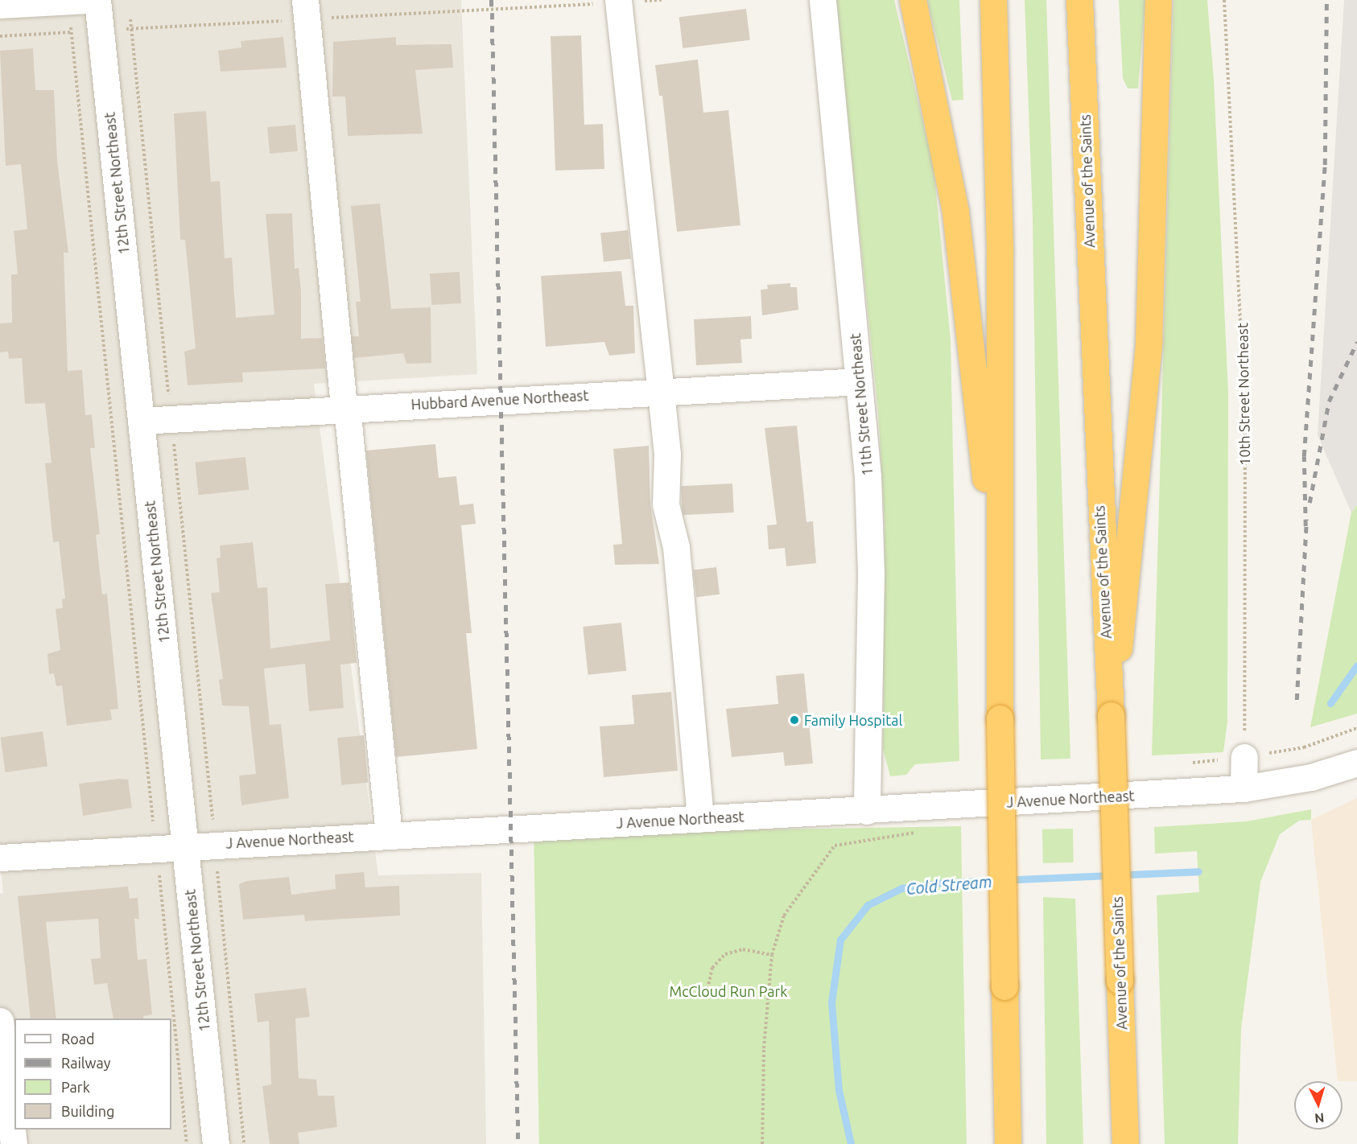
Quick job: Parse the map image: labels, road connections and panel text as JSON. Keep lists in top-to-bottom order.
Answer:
{
  "streets": {
    "highway": ["Avenue of the Saints"],
    "street": [
      "12th Street Northeast",
      "Hubbard Avenue Northeast",
      "11th Street Northeast",
      "J Avenue Northeast"
    ],
    "path": ["10th Street Northeast"]
  },
  "crossings": [
    ["12th Street Northeast", "Hubbard Avenue Northeast"],
    ["12th Street Northeast", "J Avenue Northeast"],
    ["Hubbard Avenue Northeast", "11th Street Northeast"],
    ["11th Street Northeast", "J Avenue Northeast"]
  ],
  "water": ["Cold Stream"],
  "parks": ["McCloud Run Park"],
  "places": ["Family Hospital"],
  "legend": [
    "Road",
    "Railway",
    "Park",
    "Building"
  ],
  "north": "bottom"
}
